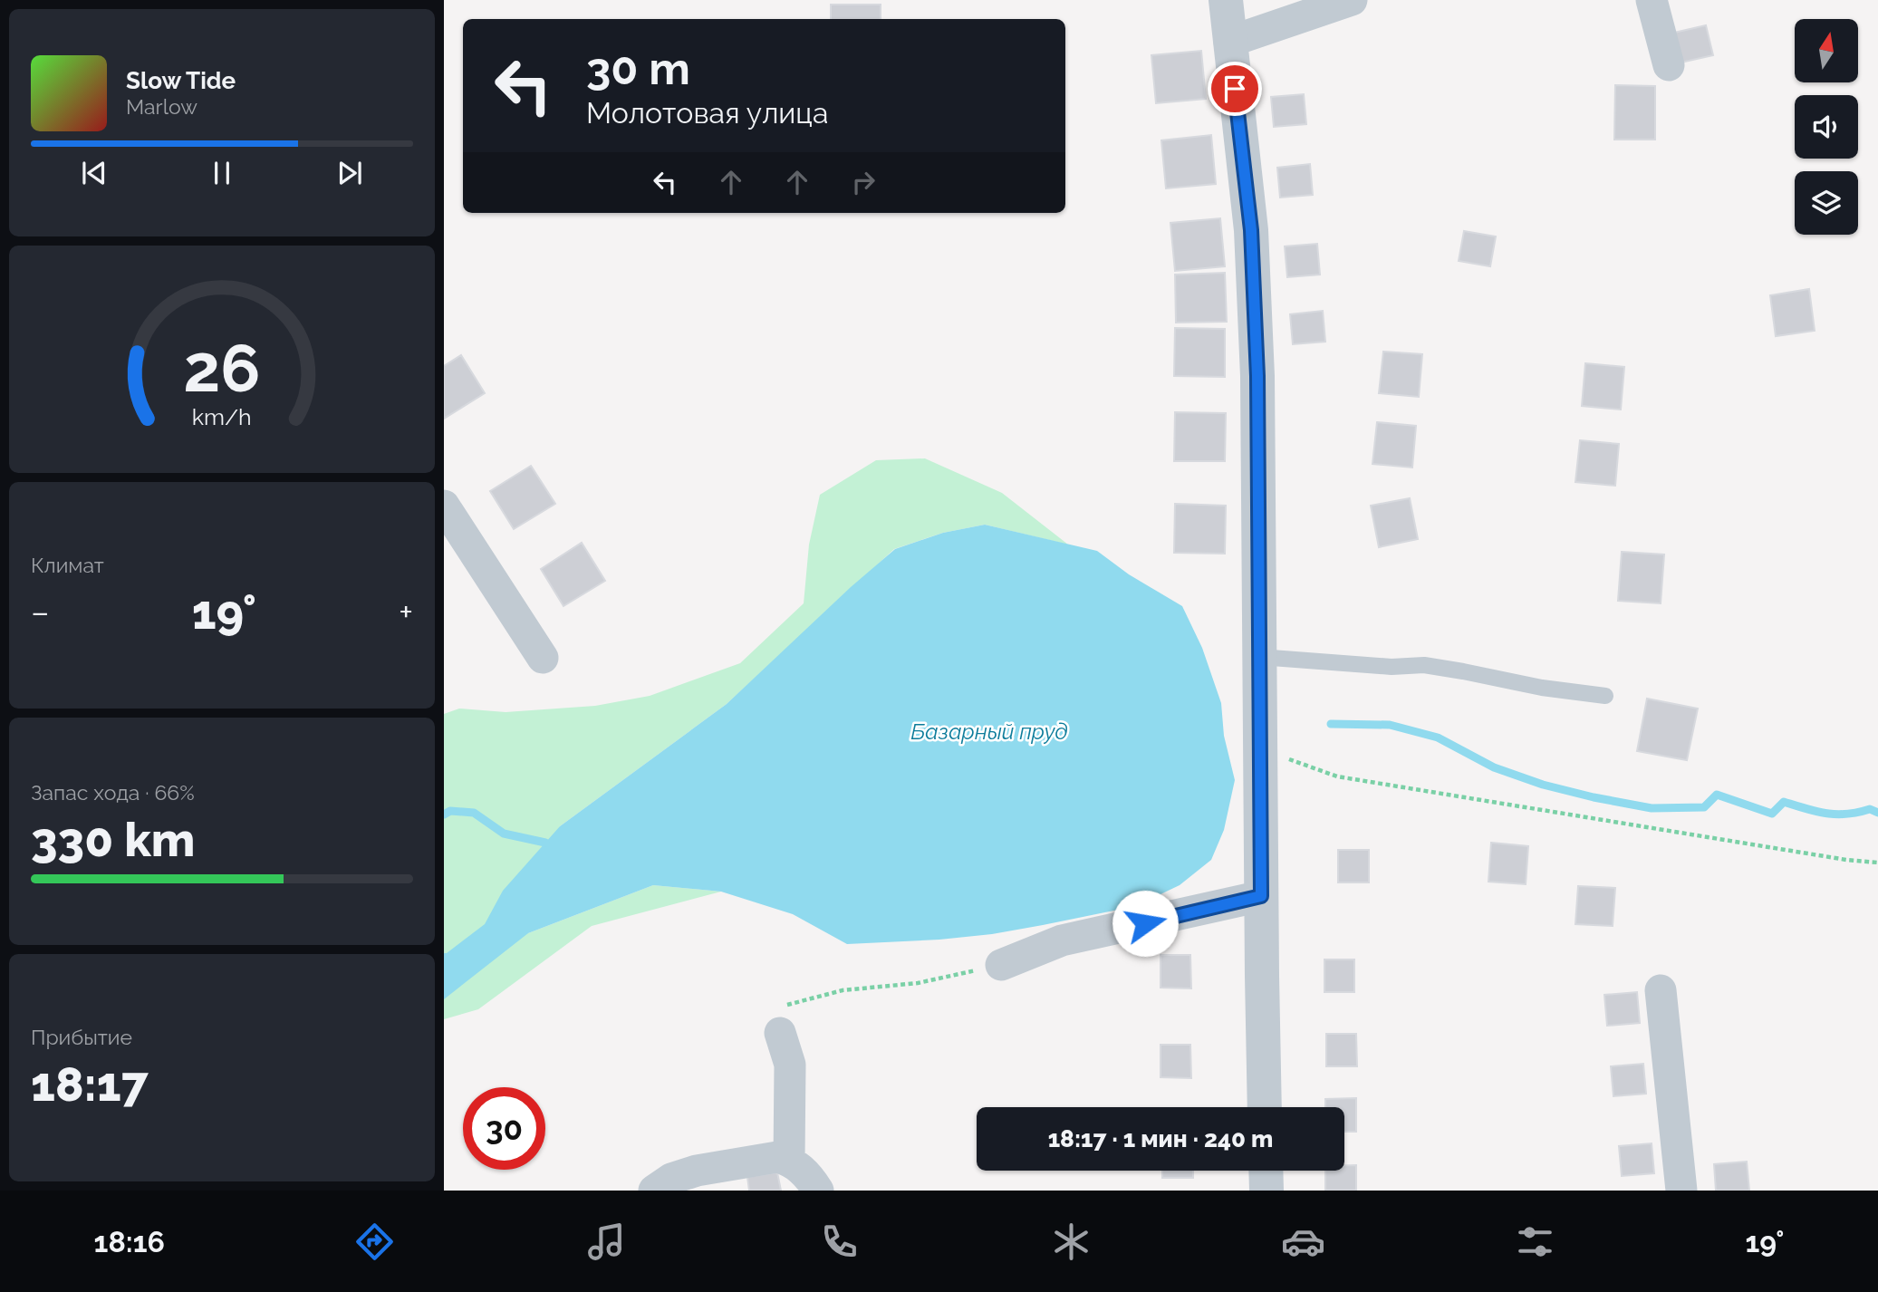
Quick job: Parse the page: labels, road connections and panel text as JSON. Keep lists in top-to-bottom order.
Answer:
{
  "water": ["Базарный пруд"],
  "north": "top",
  "page": {
    "turn": ["30 m", "Молотовая улица"],
    "song": ["Slow Tide", "Marlow"],
    "tile": [
      "Климат",
      ["Запас хода · 66%", "330 km"],
      ["Прибытие", "18:17"]
    ],
    "heat": ["−", "19°", "+"],
    "limit": "30",
    "trip": "18:17 · 1 мин · 240 m",
    "tabs": ["18:16", "19°"],
    "gauge": ["26", "km/h"]
  }
}
